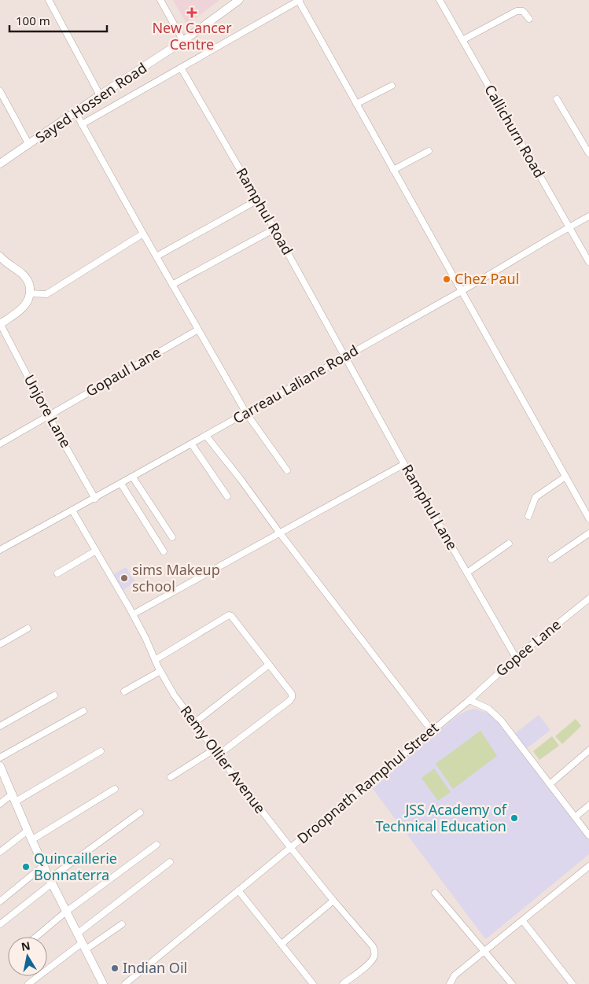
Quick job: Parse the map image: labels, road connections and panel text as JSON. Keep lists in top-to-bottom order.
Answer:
{
  "streets": {
    "main road": ["Sayed Hossen Road"],
    "street": [
      "Callichurn Road",
      "Ramphul Road",
      "Gopaul Lane",
      "Carreau Laliane Road",
      "Unjore Lane",
      "Ramphul Lane",
      "Gopee Lane",
      "Remy Ollier Avenue",
      "Droopnath Ramphul Street"
    ]
  },
  "crossings": [
    ["Callichurn Road", "Carreau Laliane Road"],
    ["Ramphul Road", "Carreau Laliane Road"],
    ["Ramphul Road", "Ramphul Lane"],
    ["Gopaul Lane", "Unjore Lane"],
    ["Carreau Laliane Road", "Unjore Lane"],
    ["Carreau Laliane Road", "Ramphul Lane"],
    ["Carreau Laliane Road", "Remy Ollier Avenue"],
    ["Ramphul Lane", "Gopee Lane"],
    ["Gopee Lane", "Droopnath Ramphul Street"],
    ["Remy Ollier Avenue", "Droopnath Ramphul Street"]
  ],
  "places": {
    "health": ["New Cancer Centre"],
    "other": [
      "Chez Paul",
      "sims Makeup school",
      "JSS Academy of Technical Education",
      "Quincaillerie Bonnaterra",
      "Indian Oil"
    ]
  },
  "scale_bar": "100 m",
  "north": "top"
}
